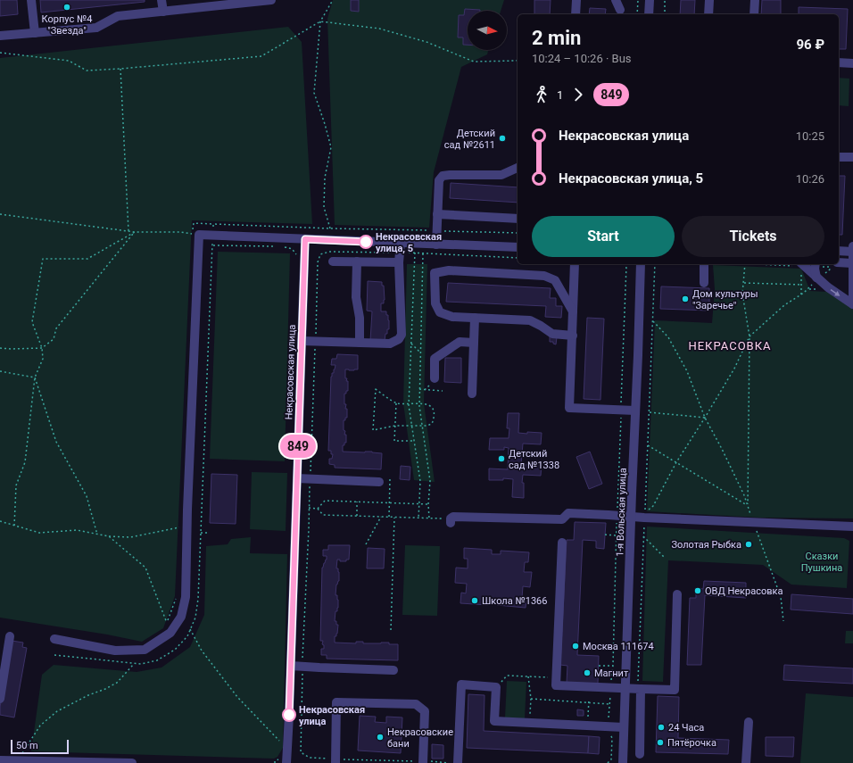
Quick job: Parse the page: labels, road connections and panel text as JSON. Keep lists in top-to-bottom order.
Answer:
{
  "streets": {
    "street": ["Некрасовская улица", "1-я Вольская улица"]
  },
  "districts": ["НЕКРАСОВКА"],
  "parks": ["Сказки Пушкина"],
  "places": [
    "Корпус №4 \"Звезда\"",
    "Детский сад №2611",
    "Некрасовская улица, 5",
    "Дом культуры \"Заречье\"",
    "Детский сад №1338",
    "Золотая Рыбка",
    "ОВД Некрасовка",
    "Школа №1366",
    "Москва 111674",
    "Магнит",
    "Некрасовская улица",
    "24 Часа",
    "Некрасовские бани",
    "Пятёрочка"
  ],
  "lines": ["bus line 849"],
  "scale_bar": "50 m",
  "north": "right",
  "page": {
    "on_map": "849",
    "heading": ["2 min", "10:24 – 10:26 · Bus", "96 ₽"],
    "legs": ["1", "849"],
    "list": [
      {
        "name": "Некрасовская улица",
        "value": "10:25"
      },
      {
        "name": "Некрасовская улица, 5",
        "value": "10:26"
      }
    ],
    "buttons": ["Start", "Tickets"],
    "scale": "50 m"
  }
}
